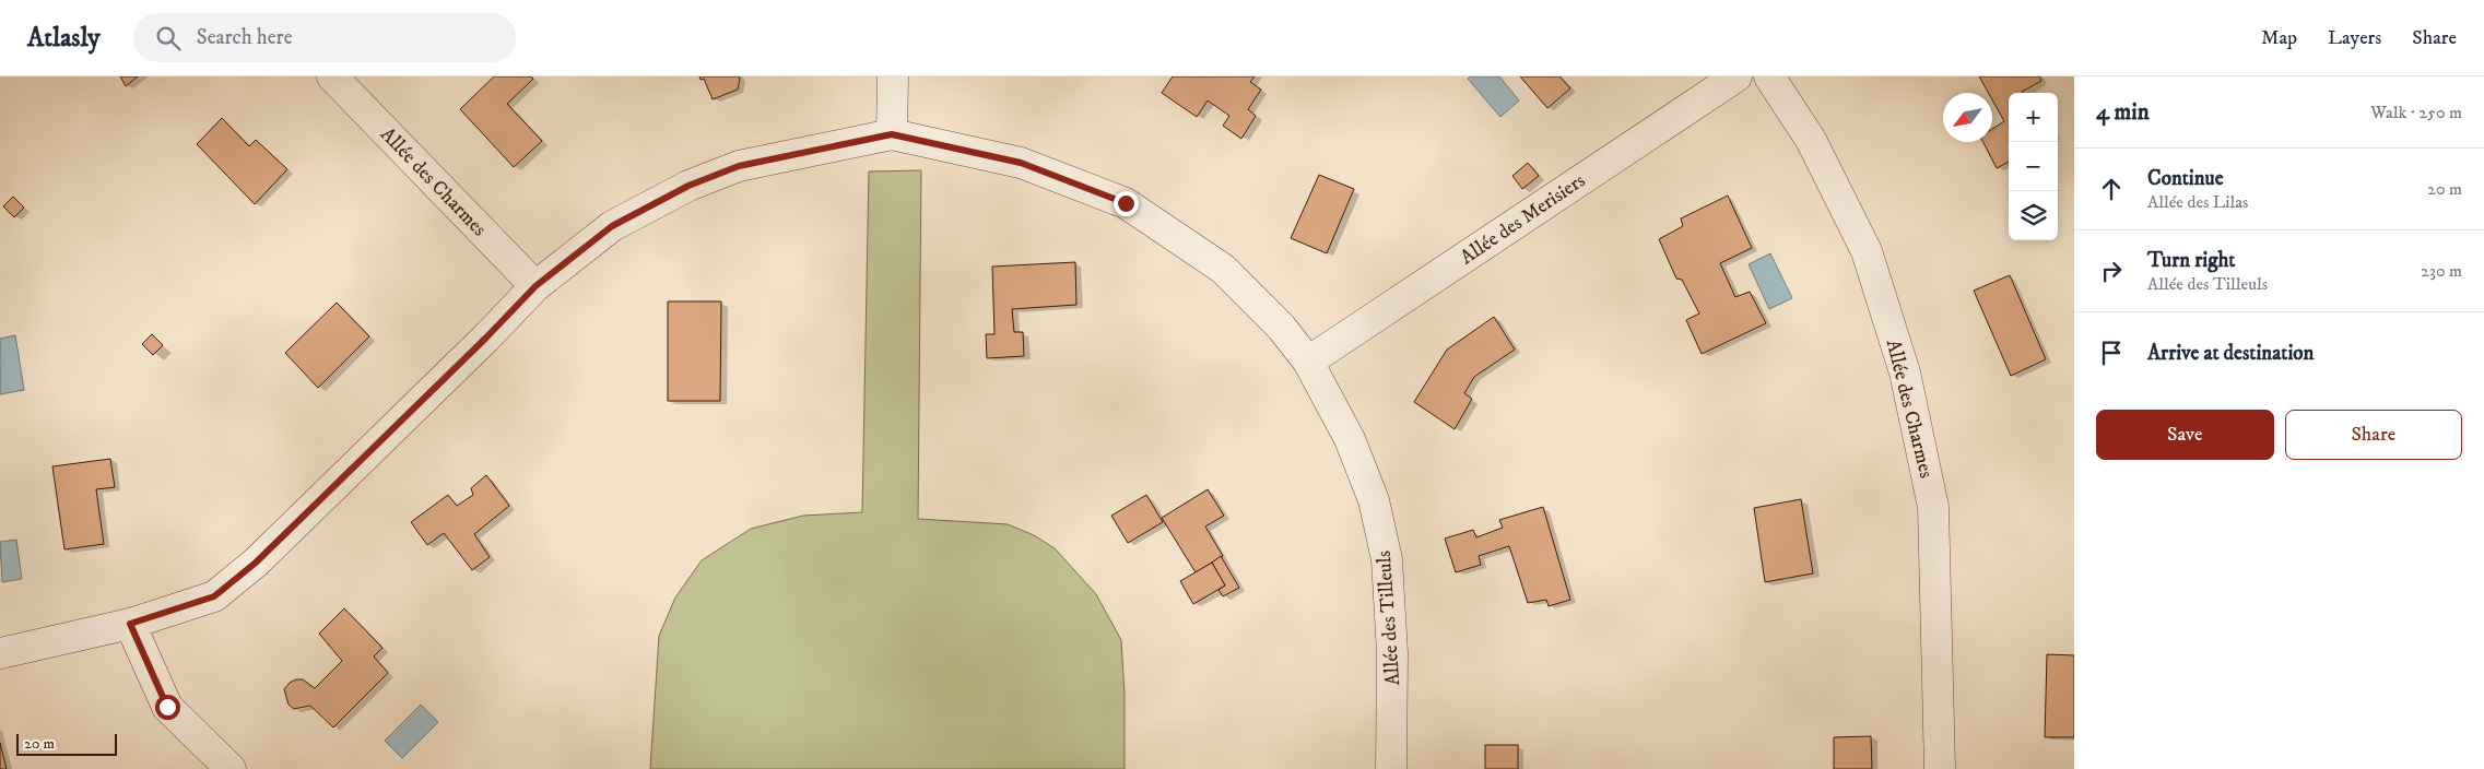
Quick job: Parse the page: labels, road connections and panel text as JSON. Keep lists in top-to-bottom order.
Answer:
{
  "streets": {
    "street": ["Allée des Charmes", "Allée des Merisiers", "Allée des Tilleuls"]
  },
  "crossings": [
    ["Allée des Charmes", "Allée des Tilleuls"],
    ["Allée des Merisiers", "Allée des Tilleuls"]
  ],
  "scale_bar": "20 m",
  "north": "bottom left",
  "page": {
    "header": "Atlasly",
    "search": "Search here",
    "nav": ["Map", "Layers", "Share"],
    "heading": ["4 min", "Walk · 250 m"],
    "map_buttons": ["+", "−"],
    "list": [
      ["Continue", "Allée des Lilas", "20 m"],
      ["Turn right", "Allée des Tilleuls", "230 m"],
      "Arrive at destination"
    ],
    "buttons": ["Save", "Share"],
    "scale": "20 m"
  }
}
